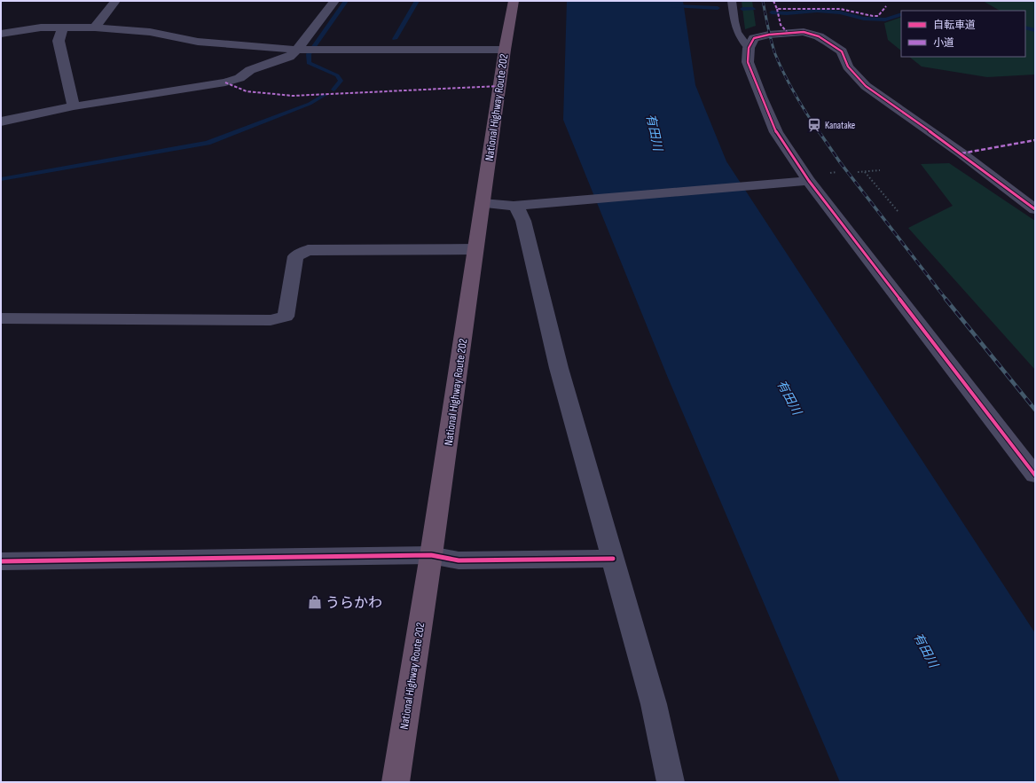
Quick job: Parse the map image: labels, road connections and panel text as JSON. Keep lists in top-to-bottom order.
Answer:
{
  "streets": {
    "highway": ["National Highway Route 202"]
  },
  "water": ["有田川"],
  "places": {
    "station": ["Kanatake"],
    "shop": ["うらかわ"]
  },
  "legend": ["自転車道", "小道"]
}
